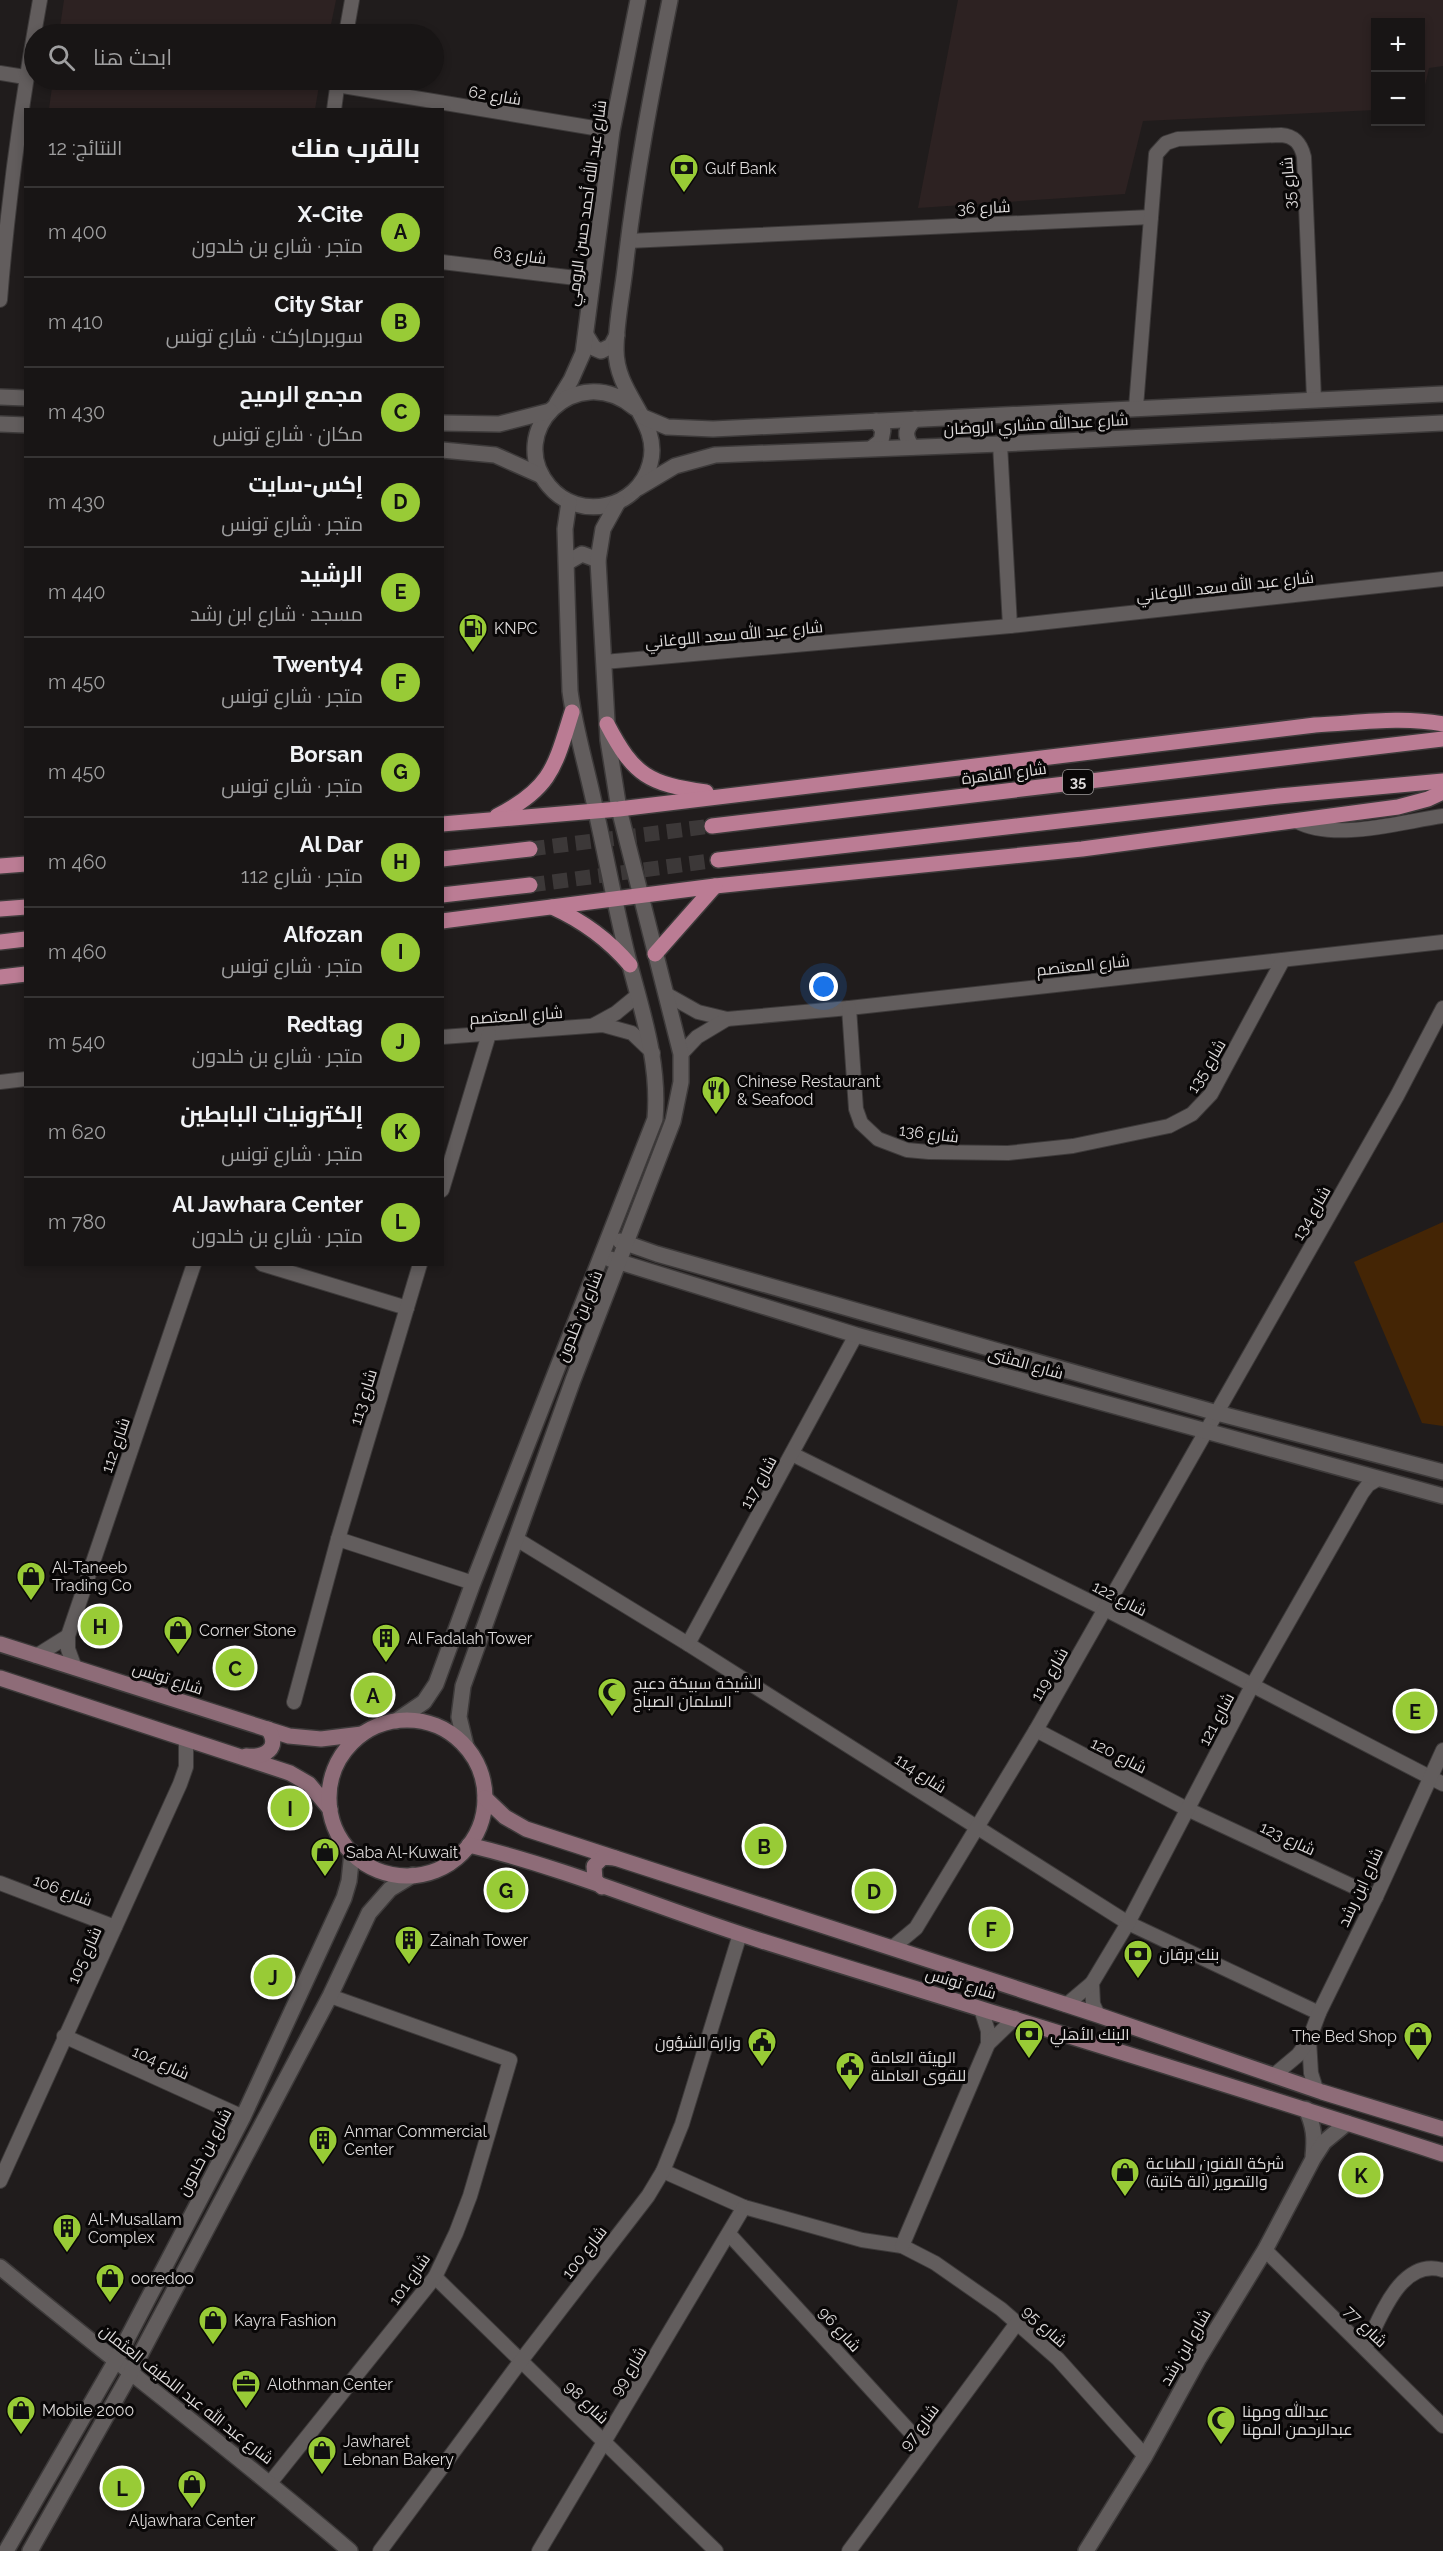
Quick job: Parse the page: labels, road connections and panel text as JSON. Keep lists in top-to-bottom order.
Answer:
{
  "streets": {
    "main road": ["شارع القاهرة", "35", "شارع تونس"],
    "street": [
      "شارع 62",
      "شارع 35",
      "شارع عبد الله أحمد حسن الرومي",
      "شارع 36",
      "شارع 63",
      "شارع عبدالله مشاري الروضان",
      "شارع عبد الله سعد اللوغاني",
      "شارع المعتصم",
      "شارع 135",
      "شارع 136",
      "شارع 134",
      "شارع بن خلدون",
      "شارع المثنى",
      "شارع 113",
      "شارع 112",
      "شارع 117",
      "شارع 122",
      "شارع 119",
      "شارع 121",
      "شارع 120",
      "شارع 114",
      "شارع 123",
      "شارع ابن رشد",
      "شارع 106",
      "شارع 105",
      "شارع 104",
      "شارع 100",
      "شارع 101",
      "شارع 95",
      "شارع 77",
      "شارع 96",
      "شارع 99",
      "شارع عبد الله عبد اللطيف العثمان",
      "شارع 98",
      "شارع 97"
    ]
  },
  "crossings": [
    ["شارع 62", "شارع عبد الله أحمد حسن الرومي"],
    ["شارع 35", "شارع 36"],
    ["شارع 35", "شارع عبدالله مشاري الروضان"],
    ["شارع عبد الله أحمد حسن الرومي", "شارع 63"],
    ["شارع عبد الله أحمد حسن الرومي", "شارع عبدالله مشاري الروضان"],
    ["شارع المعتصم", "شارع 135"],
    ["شارع المعتصم", "شارع 136"],
    ["شارع المعتصم", "شارع بن خلدون"],
    ["شارع 135", "شارع 136"],
    ["شارع 134", "شارع المثنى"],
    ["شارع 134", "شارع 119"],
    ["شارع بن خلدون", "شارع المثنى"],
    ["شارع بن خلدون", "شارع تونس"],
    ["شارع بن خلدون", "شارع 114"],
    ["شارع بن خلدون", "شارع 104"],
    ["شارع بن خلدون", "شارع عبد الله عبد اللطيف العثمان"],
    ["شارع المثنى", "شارع 117"],
    ["شارع المثنى", "شارع 119"],
    ["شارع المثنى", "شارع 121"],
    ["شارع 117", "شارع 122"],
    ["شارع 117", "شارع 114"],
    ["شارع 122", "شارع 119"],
    ["شارع 122", "شارع 121"],
    ["شارع 122", "شارع ابن رشد"],
    ["شارع 119", "شارع تونس"],
    ["شارع 119", "شارع 120"],
    ["شارع 119", "شارع 114"],
    ["شارع تونس", "شارع 121"],
    ["شارع تونس", "شارع ابن رشد"],
    ["شارع تونس", "شارع 100"],
    ["شارع 121", "شارع 120"],
    ["شارع 121", "شارع 114"],
    ["شارع 121", "شارع 123"],
    ["شارع 120", "شارع 123"],
    ["شارع 114", "شارع ابن رشد"],
    ["شارع 123", "شارع ابن رشد"],
    ["شارع ابن رشد", "شارع 95"],
    ["شارع ابن رشد", "شارع 77"],
    ["شارع 106", "شارع 105"],
    ["شارع 105", "شارع 104"],
    ["شارع 100", "شارع 95"],
    ["شارع 100", "شارع 98"],
    ["شارع 101", "شارع عبد الله عبد اللطيف العثمان"],
    ["شارع 101", "شارع 98"],
    ["شارع 95", "شارع 99"],
    ["شارع 95", "شارع 97"],
    ["شارع 96", "شارع 99"],
    ["شارع 96", "شارع 97"],
    ["شارع 99", "شارع 98"]
  ],
  "places": {
    "bank": ["Gulf Bank", "بنك برقان", "البنك الأهلي"],
    "fuel station": ["KNPC"],
    "restaurant": ["Chinese Restaurant & Seafood"],
    "shop": [
      "Al-Taneeb Trading Co",
      "Corner Stone",
      "Saba Al-Kuwait",
      "The Bed Shop",
      "شركة الفنون للطباعة والتصوير (آلة كاتبة)",
      "ooredoo",
      "Kayra Fashion",
      "Mobile 2000",
      "Jawharet Lebnan Bakery",
      "Aljawhara Center"
    ],
    "building": [
      "Al Fadalah Tower",
      "Zainah Tower",
      "Anmar Commercial Center",
      "Al-Musallam Complex"
    ],
    "mosque": ["الشيخة سبيكة دعيج السلمان الصباح", "عبدالله ومهنا عبدالرحمن المهنا"],
    "public building": ["وزارة الشؤون", "الهيئة العامة للقوى العاملة"],
    "office": ["Alothman Center"]
  },
  "page": {
    "map_buttons": ["+", "−"],
    "search": "ابحث هنا",
    "heading": ["بالقرب منك", "النتائج: 12"],
    "list": [
      {
        "mark": "A",
        "name": "X-Cite",
        "note": "متجر · شارع بن خلدون",
        "value": "400 m"
      },
      {
        "mark": "B",
        "name": "City Star",
        "note": "سوبرماركت · شارع تونس",
        "value": "410 m"
      },
      {
        "mark": "C",
        "name": "مجمع الرميح",
        "note": "مكان · شارع تونس",
        "value": "430 m"
      },
      {
        "mark": "D",
        "name": "إكس-سايت",
        "note": "متجر · شارع تونس",
        "value": "430 m"
      },
      {
        "mark": "E",
        "name": "الرشيد",
        "note": "مسجد · شارع ابن رشد",
        "value": "440 m"
      },
      {
        "mark": "F",
        "name": "Twenty4",
        "note": "متجر · شارع تونس",
        "value": "450 m"
      },
      {
        "mark": "G",
        "name": "Borsan",
        "note": "متجر · شارع تونس",
        "value": "450 m"
      },
      {
        "mark": "H",
        "name": "Al Dar",
        "note": "متجر · شارع 112",
        "value": "460 m"
      },
      {
        "mark": "I",
        "name": "Alfozan",
        "note": "متجر · شارع تونس",
        "value": "460 m"
      },
      {
        "mark": "J",
        "name": "Redtag",
        "note": "متجر · شارع بن خلدون",
        "value": "540 m"
      },
      {
        "mark": "K",
        "name": "إلكترونيات البابطين",
        "note": "متجر · شارع تونس",
        "value": "620 m"
      },
      {
        "mark": "L",
        "name": "Al Jawhara Center",
        "note": "متجر · شارع بن خلدون",
        "value": "780 m"
      }
    ],
    "pins": [
      "H",
      "C",
      "A",
      "E",
      "I",
      "B",
      "G",
      "D",
      "F",
      "J",
      "K",
      "L"
    ]
  }
}
